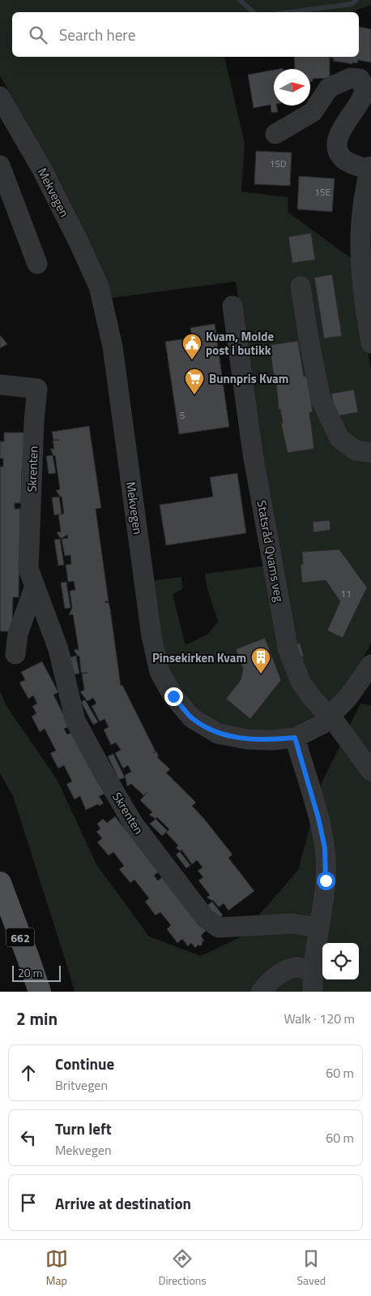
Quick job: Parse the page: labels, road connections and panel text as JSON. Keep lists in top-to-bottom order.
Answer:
{
  "streets": {
    "main road": ["662"],
    "street": ["Mekvegen", "Skrenten", "Statsråd Qvams veg"]
  },
  "places": {
    "public building": ["Kvam, Molde post i butikk"],
    "supermarket": ["Bunnpris Kvam"],
    "building": ["Pinsekirken Kvam"]
  },
  "house_numbers": [
    "15D",
    "15E",
    "5",
    "11"
  ],
  "scale_bar": "20 m",
  "north": "right",
  "page": {
    "search": "Search here",
    "scale": "20 m",
    "heading": ["2 min", "Walk · 120 m"],
    "list": [
      ["Continue", "Britvegen", "60 m"],
      ["Turn left", "Mekvegen", "60 m"],
      "Arrive at destination"
    ],
    "nav": ["Map", "Directions", "Saved"]
  }
}
